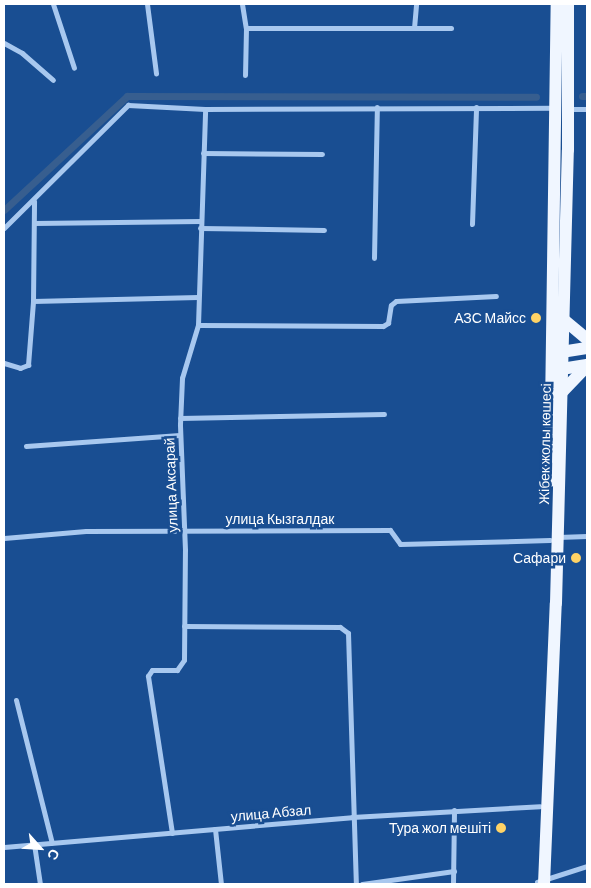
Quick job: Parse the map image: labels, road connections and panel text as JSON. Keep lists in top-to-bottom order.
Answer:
{
  "streets": {
    "main road": ["Жібек жолы көшесі"],
    "street": ["улица Аксарай", "улица Кызгалдак", "улица Абзал"]
  },
  "crossings": [
    ["Жібек жолы көшесі", "улица Кызгалдак"],
    ["Жібек жолы көшесі", "улица Абзал"],
    ["улица Аксарай", "улица Кызгалдак"],
    ["улица Аксарай", "улица Абзал"]
  ],
  "places": ["АЗС Майсс", "Сафари", "Тура жол мешіті"],
  "north": "bottom right"
}
